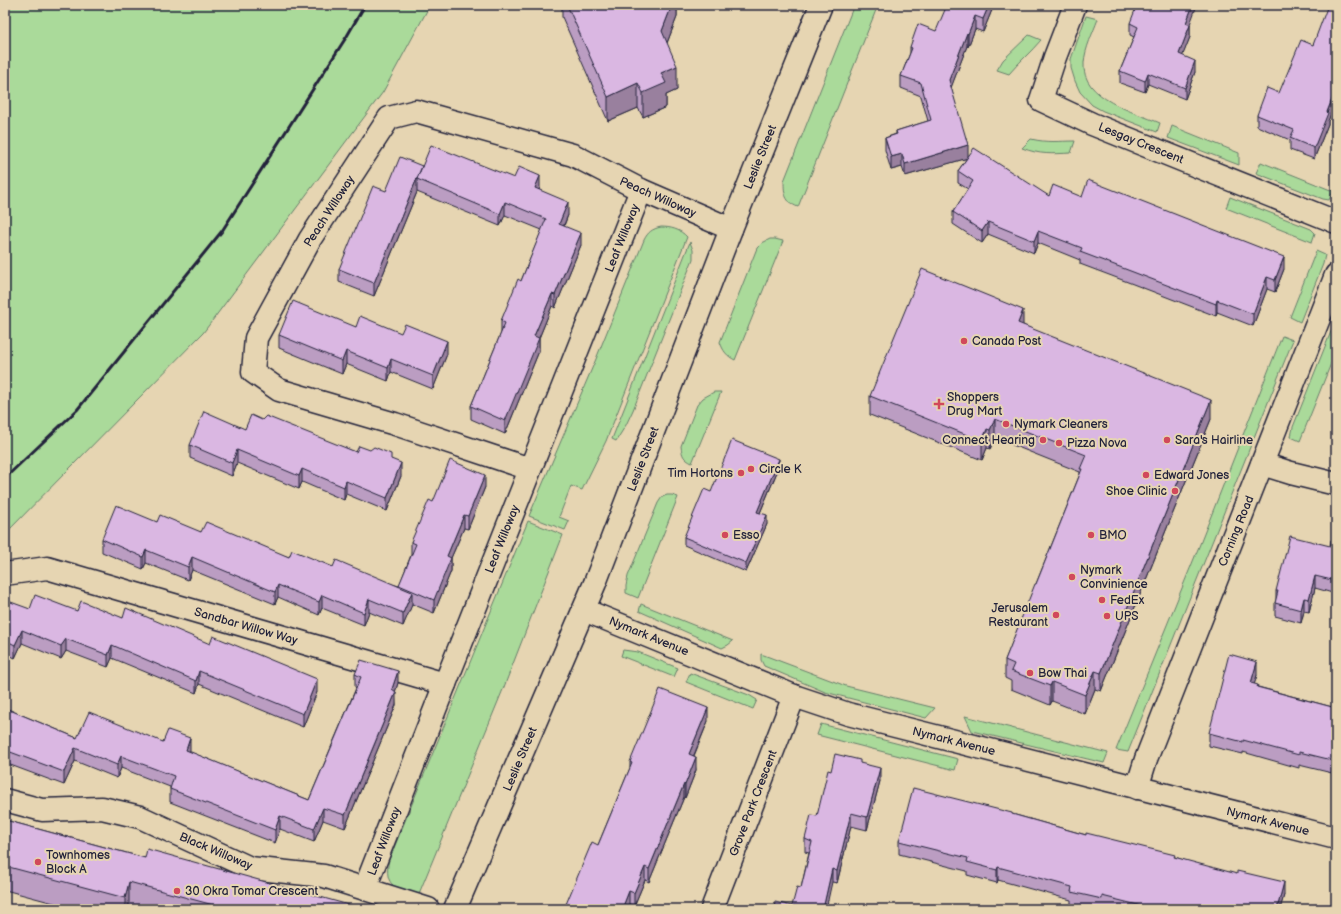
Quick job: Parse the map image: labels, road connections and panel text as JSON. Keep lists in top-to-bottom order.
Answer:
{
  "streets": {
    "street": [
      "Lesgay Crescent",
      "Leslie Street",
      "Peach Willoway",
      "Leaf Willoway",
      "Corning Road",
      "Sandbar Willow Way",
      "Nymark Avenue",
      "Grove Park Crescent",
      "Black Willoway"
    ]
  },
  "crossings": [
    ["Leslie Street", "Peach Willoway"],
    ["Leslie Street", "Nymark Avenue"],
    ["Peach Willoway", "Leaf Willoway"],
    ["Leaf Willoway", "Sandbar Willow Way"],
    ["Leaf Willoway", "Black Willoway"],
    ["Corning Road", "Nymark Avenue"],
    ["Nymark Avenue", "Grove Park Crescent"]
  ],
  "places": {
    "other": [
      "Canada Post",
      "Nymark Cleaners",
      "Connect Hearing",
      "Sara's Hairline",
      "Pizza Nova",
      "Circle K",
      "Tim Hortons",
      "Edward Jones",
      "Shoe Clinic",
      "Esso",
      "BMO",
      "Nymark Convinience",
      "FedEx",
      "Jerusalem Restaurant",
      "UPS",
      "Bow Thai",
      "Townhomes Block A",
      "30 Okra Tomar Crescent"
    ],
    "health": ["Shoppers Drug Mart"]
  }
}
